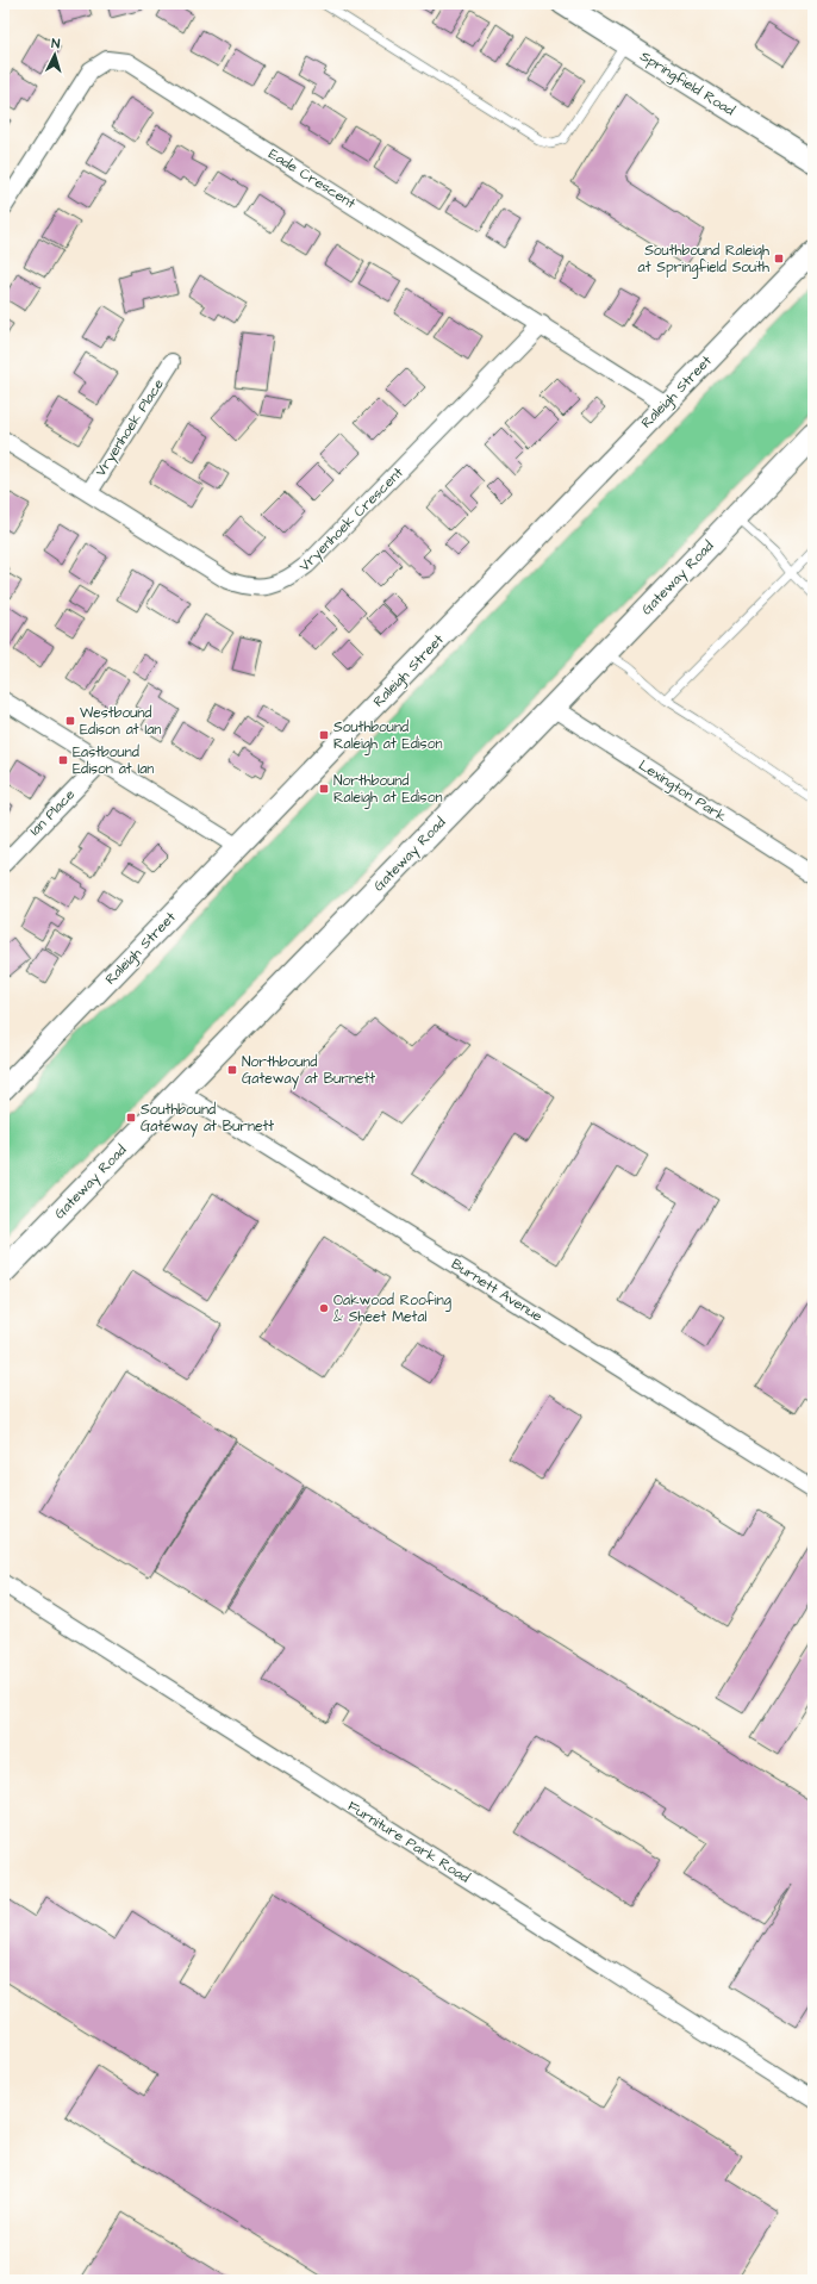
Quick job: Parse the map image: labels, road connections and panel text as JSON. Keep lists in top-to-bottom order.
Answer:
{
  "streets": {
    "main road": ["Gateway Road"],
    "street": [
      "Springfield Road",
      "Eade Crescent",
      "Raleigh Street",
      "Vryenhoek Place",
      "Vryenhoek Crescent",
      "Lexington Park",
      "Ian Place",
      "Burnett Avenue",
      "Furniture Park Road"
    ]
  },
  "crossings": [
    ["Eade Crescent", "Raleigh Street"],
    ["Eade Crescent", "Vryenhoek Crescent"],
    ["Vryenhoek Place", "Vryenhoek Crescent"],
    ["Gateway Road", "Lexington Park"],
    ["Gateway Road", "Burnett Avenue"]
  ],
  "places": {
    "transit": [
      "Southbound Raleigh at Springfield South",
      "Westbound Edison at Ian",
      "Southbound Raleigh at Edison",
      "Eastbound Edison at Ian",
      "Northbound Raleigh at Edison",
      "Northbound Gateway at Burnett",
      "Southbound Gateway at Burnett"
    ],
    "other": ["Oakwood Roofing & Sheet Metal"]
  },
  "north": "top"
}
